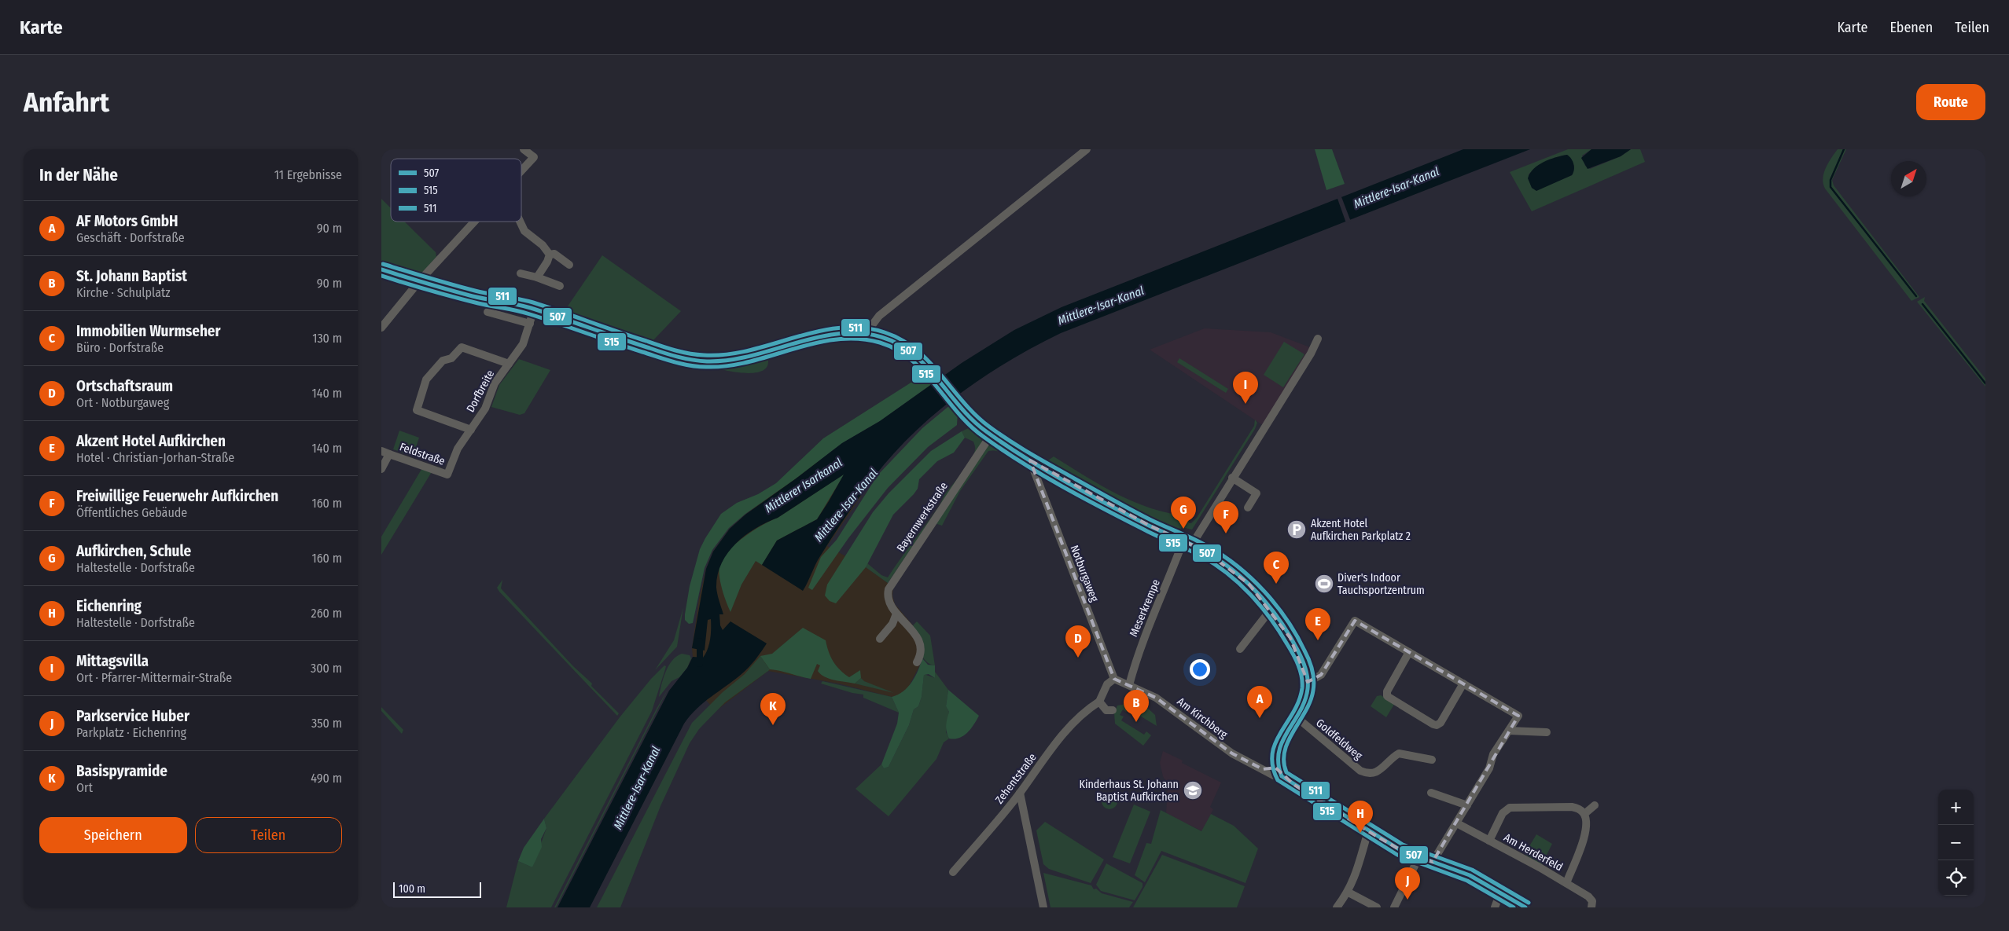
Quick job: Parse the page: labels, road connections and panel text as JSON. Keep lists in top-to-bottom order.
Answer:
{
  "streets": {
    "street": [
      "Dorfbreite",
      "Feldstraße",
      "Bayernwerkstraße",
      "Notburgaweg",
      "Meserkrempe",
      "Am Kirchberg",
      "Goldfeldweg",
      "Zehentstraße",
      "Am Herderfeld"
    ]
  },
  "crossings": [
    ["Dorfbreite", "Feldstraße"],
    ["Meserkrempe", "Am Kirchberg"]
  ],
  "water": ["Mittlere-Isar-Kanal", "Mittlerer Isarkanal"],
  "places": {
    "parking": ["Akzent Hotel Aufkirchen Parkplatz 2"],
    "sports": ["Diver's Indoor Tauchsportzentrum"],
    "school or university": ["Kinderhaus St. Johann Baptist Aufkirchen"]
  },
  "lines": ["transit line 511", "transit line 507", "transit line 515"],
  "legend": ["507", "515", "511"],
  "scale_bar": "100 m",
  "north": "top right",
  "page": {
    "header": "Karte",
    "nav": ["Karte", "Ebenen", "Teilen"],
    "buttons": [
      "Route",
      ["Speichern", "Teilen"]
    ],
    "title": "Anfahrt",
    "heading": ["In der Nähe", "11 Ergebnisse"],
    "list": [
      {
        "mark": "A",
        "name": "AF Motors GmbH",
        "note": "Geschäft · Dorfstraße",
        "value": "90 m"
      },
      {
        "mark": "B",
        "name": "St. Johann Baptist",
        "note": "Kirche · Schulplatz",
        "value": "90 m"
      },
      {
        "mark": "C",
        "name": "Immobilien Wurmseher",
        "note": "Büro · Dorfstraße",
        "value": "130 m"
      },
      {
        "mark": "D",
        "name": "Ortschaftsraum",
        "note": "Ort · Notburgaweg",
        "value": "140 m"
      },
      {
        "mark": "E",
        "name": "Akzent Hotel Aufkirchen",
        "note": "Hotel · Christian-Jorhan-Straße",
        "value": "140 m"
      },
      {
        "mark": "F",
        "name": "Freiwillige Feuerwehr Aufkirchen",
        "note": "Öffentliches Gebäude",
        "value": "160 m"
      },
      {
        "mark": "G",
        "name": "Aufkirchen, Schule",
        "note": "Haltestelle · Dorfstraße",
        "value": "160 m"
      },
      {
        "mark": "H",
        "name": "Eichenring",
        "note": "Haltestelle · Dorfstraße",
        "value": "260 m"
      },
      {
        "mark": "I",
        "name": "Mittagsvilla",
        "note": "Ort · Pfarrer-Mittermair-Straße",
        "value": "300 m"
      },
      {
        "mark": "J",
        "name": "Parkservice Huber",
        "note": "Parkplatz · Eichenring",
        "value": "350 m"
      },
      {
        "mark": "K",
        "name": "Basispyramide",
        "note": "Ort",
        "value": "490 m"
      }
    ],
    "pins": [
      "I",
      "G",
      "F",
      "C",
      "E",
      "D",
      "A",
      "B",
      "K",
      "H",
      "J"
    ],
    "map_buttons": ["+", "−"],
    "scale": "100 m"
  }
}
